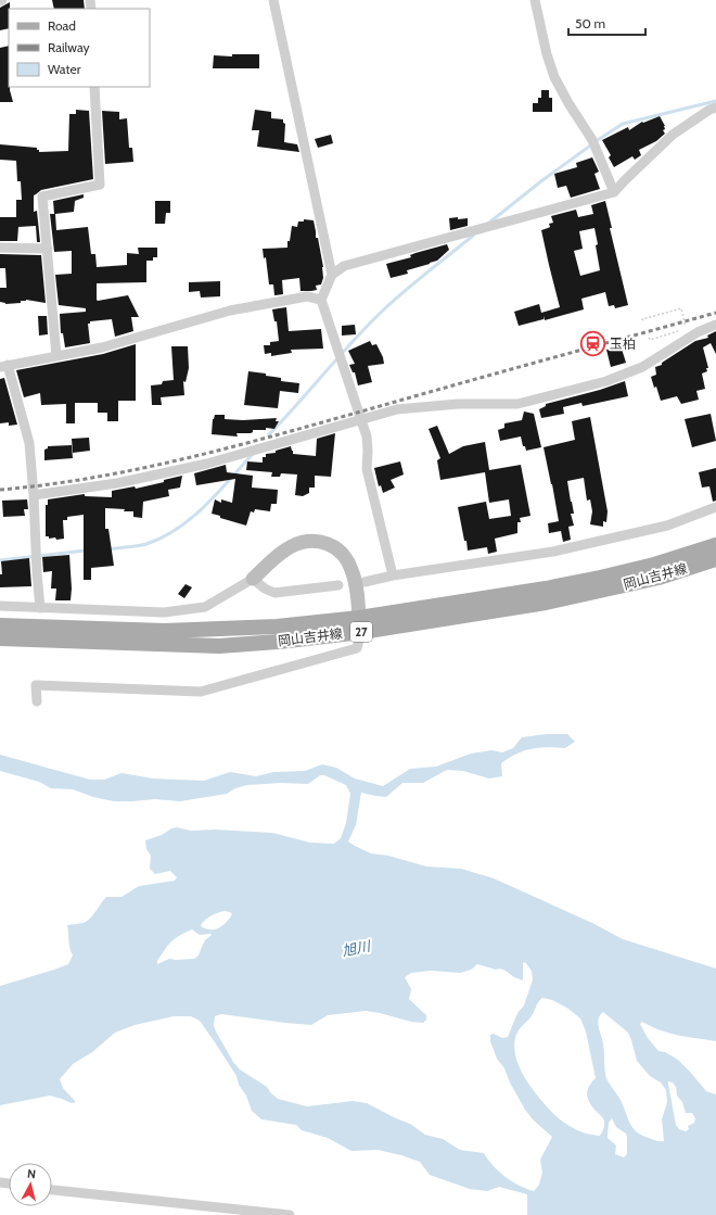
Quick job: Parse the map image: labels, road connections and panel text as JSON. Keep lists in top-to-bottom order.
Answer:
{
  "streets": {
    "main road": ["岡山吉井線", "27"]
  },
  "water": ["旭川"],
  "places": {
    "station": ["玉柏"]
  },
  "legend": ["Road", "Railway", "Water"],
  "scale_bar": "50 m",
  "north": "top"
}
